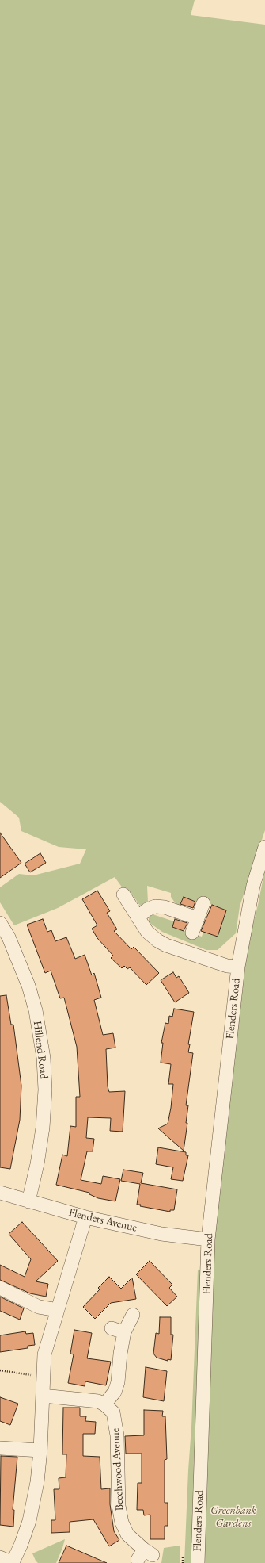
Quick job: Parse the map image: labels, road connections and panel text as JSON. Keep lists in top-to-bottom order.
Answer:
{
  "streets": {
    "street": [
      "Flenders Road",
      "Hillend Road",
      "Flenders Avenue",
      "Beechwood Avenue"
    ]
  },
  "crossings": [
    ["Flenders Road", "Flenders Avenue"],
    ["Hillend Road", "Flenders Avenue"]
  ],
  "parks": ["Greenbank Gardens"]
}
